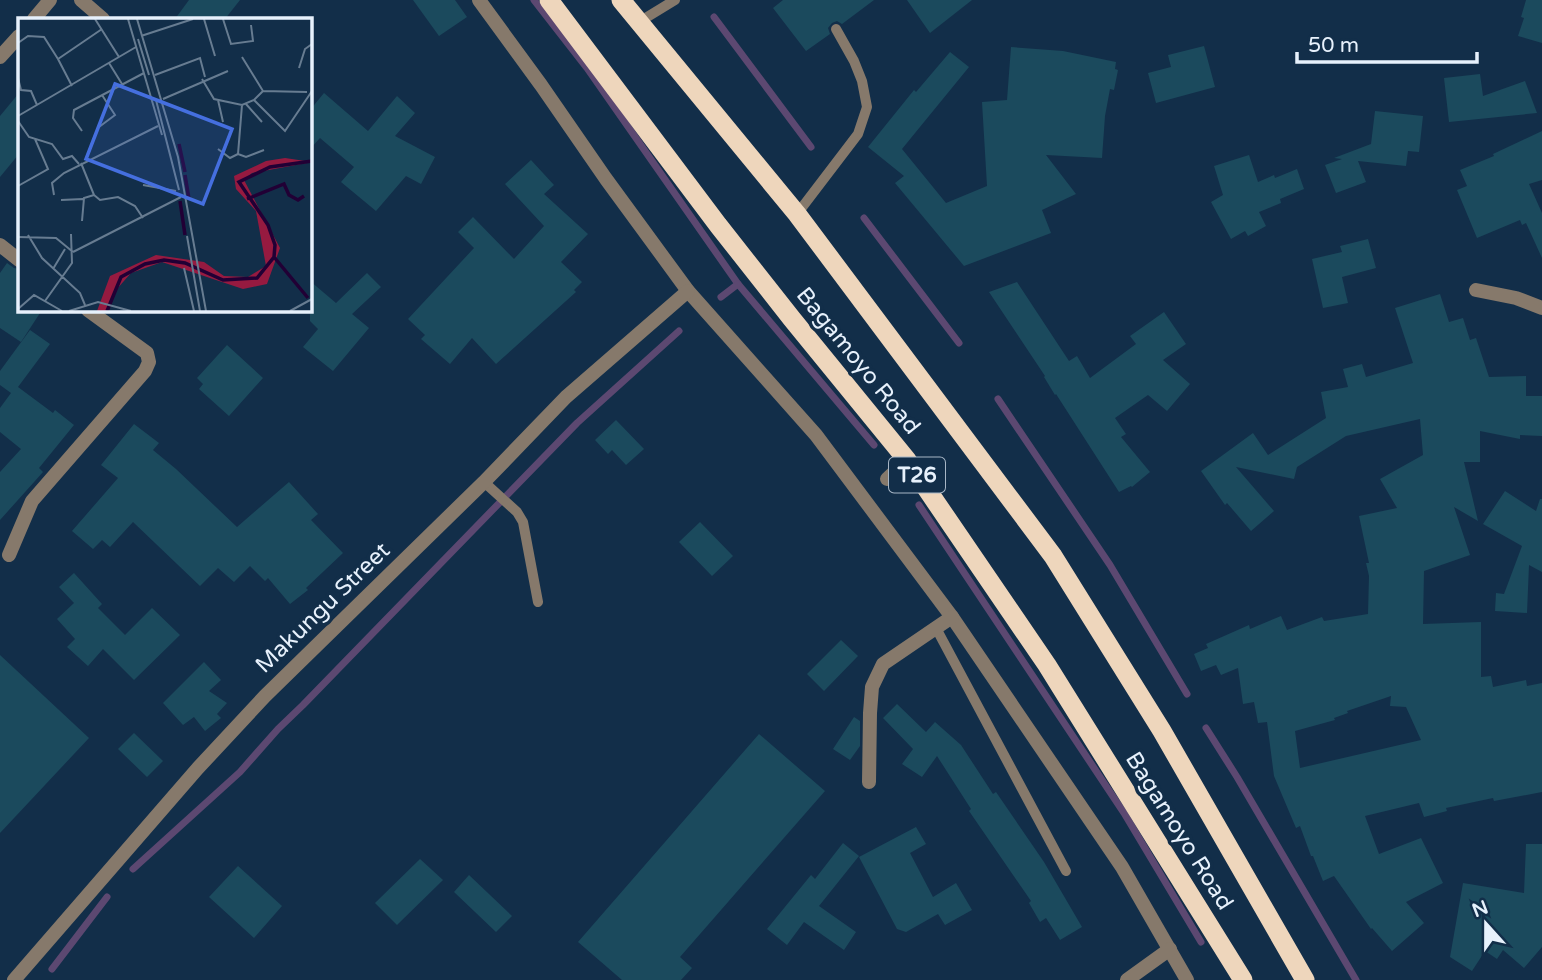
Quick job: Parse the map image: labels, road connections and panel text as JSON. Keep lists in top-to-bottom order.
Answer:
{
  "streets": {
    "highway": ["Bagamoyo Road", "T26"],
    "street": ["Makungu Street"]
  },
  "scale_bar": "50 m",
  "north": "top"
}
